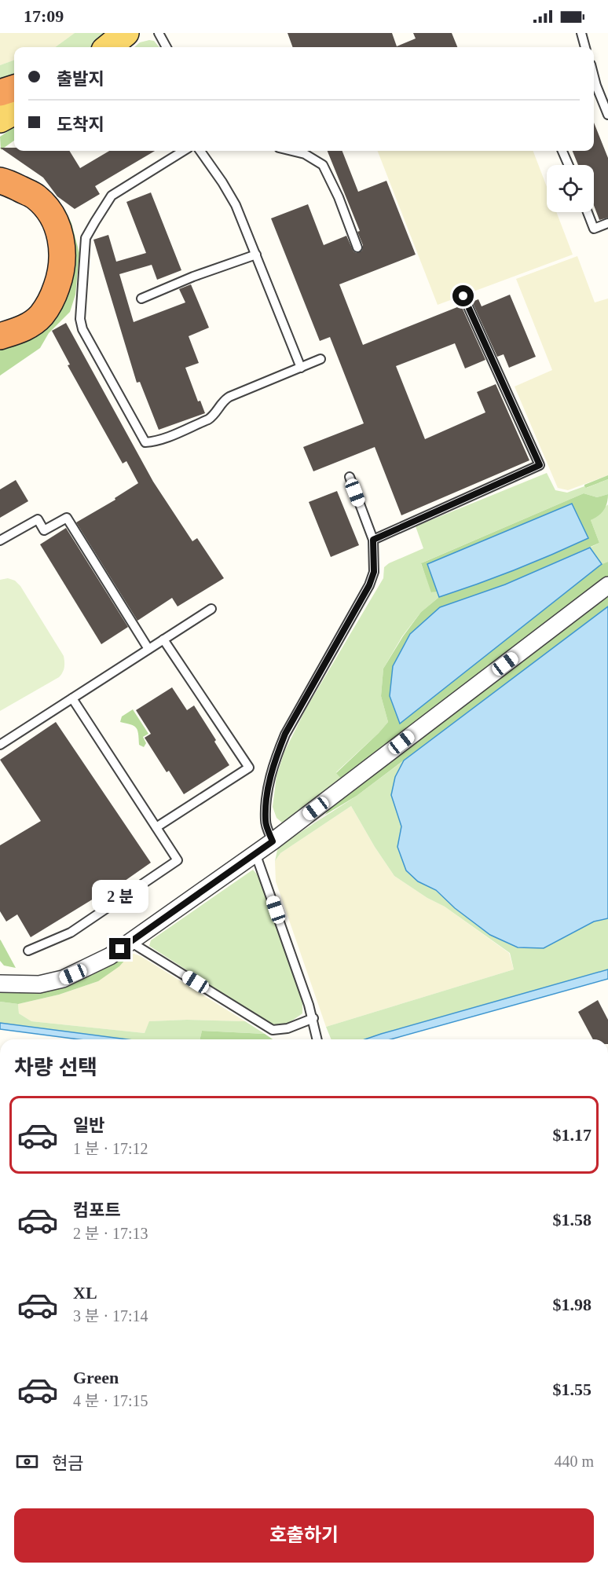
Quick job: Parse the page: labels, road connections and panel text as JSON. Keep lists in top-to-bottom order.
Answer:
{
  "page": {
    "status": "17:09",
    "banner": ["출발지", "도착지"],
    "bubble": "2 분",
    "heading": "차량 선택",
    "list": [
      {
        "name": "일반",
        "note": "1 분 · 17:12",
        "value": "$1.17"
      },
      {
        "name": "컴포트",
        "note": "2 분 · 17:13",
        "value": "$1.58"
      },
      {
        "name": "XL",
        "note": "3 분 · 17:14",
        "value": "$1.98"
      },
      {
        "name": "Green",
        "note": "4 분 · 17:15",
        "value": "$1.55"
      }
    ],
    "pay": ["현금", "440 m"],
    "buttons": "호출하기"
  }
}
